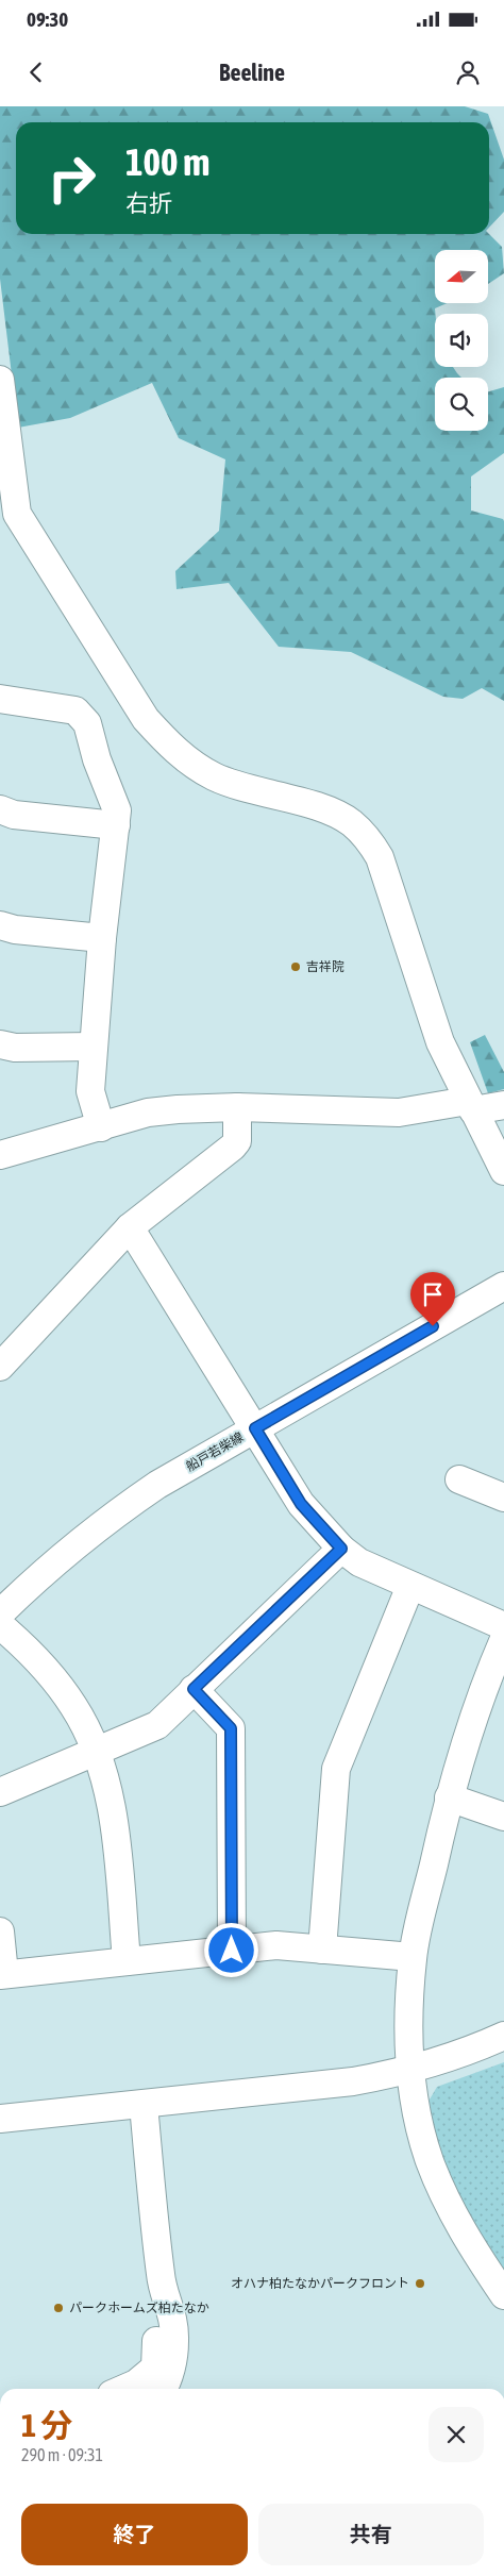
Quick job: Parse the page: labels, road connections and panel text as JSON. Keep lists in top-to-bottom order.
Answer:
{
  "streets": {
    "street": ["船戸若柴線"]
  },
  "places": ["吉祥院", "オハナ柏たなかパークフロント", "パークホームズ柏たなか"],
  "north": "left",
  "page": {
    "status": "09:30",
    "header": "Beeline",
    "turn": ["100 m", "右折"],
    "heading": ["1 分", "290 m · 09:31"],
    "buttons": ["終了", "共有"]
  }
}
